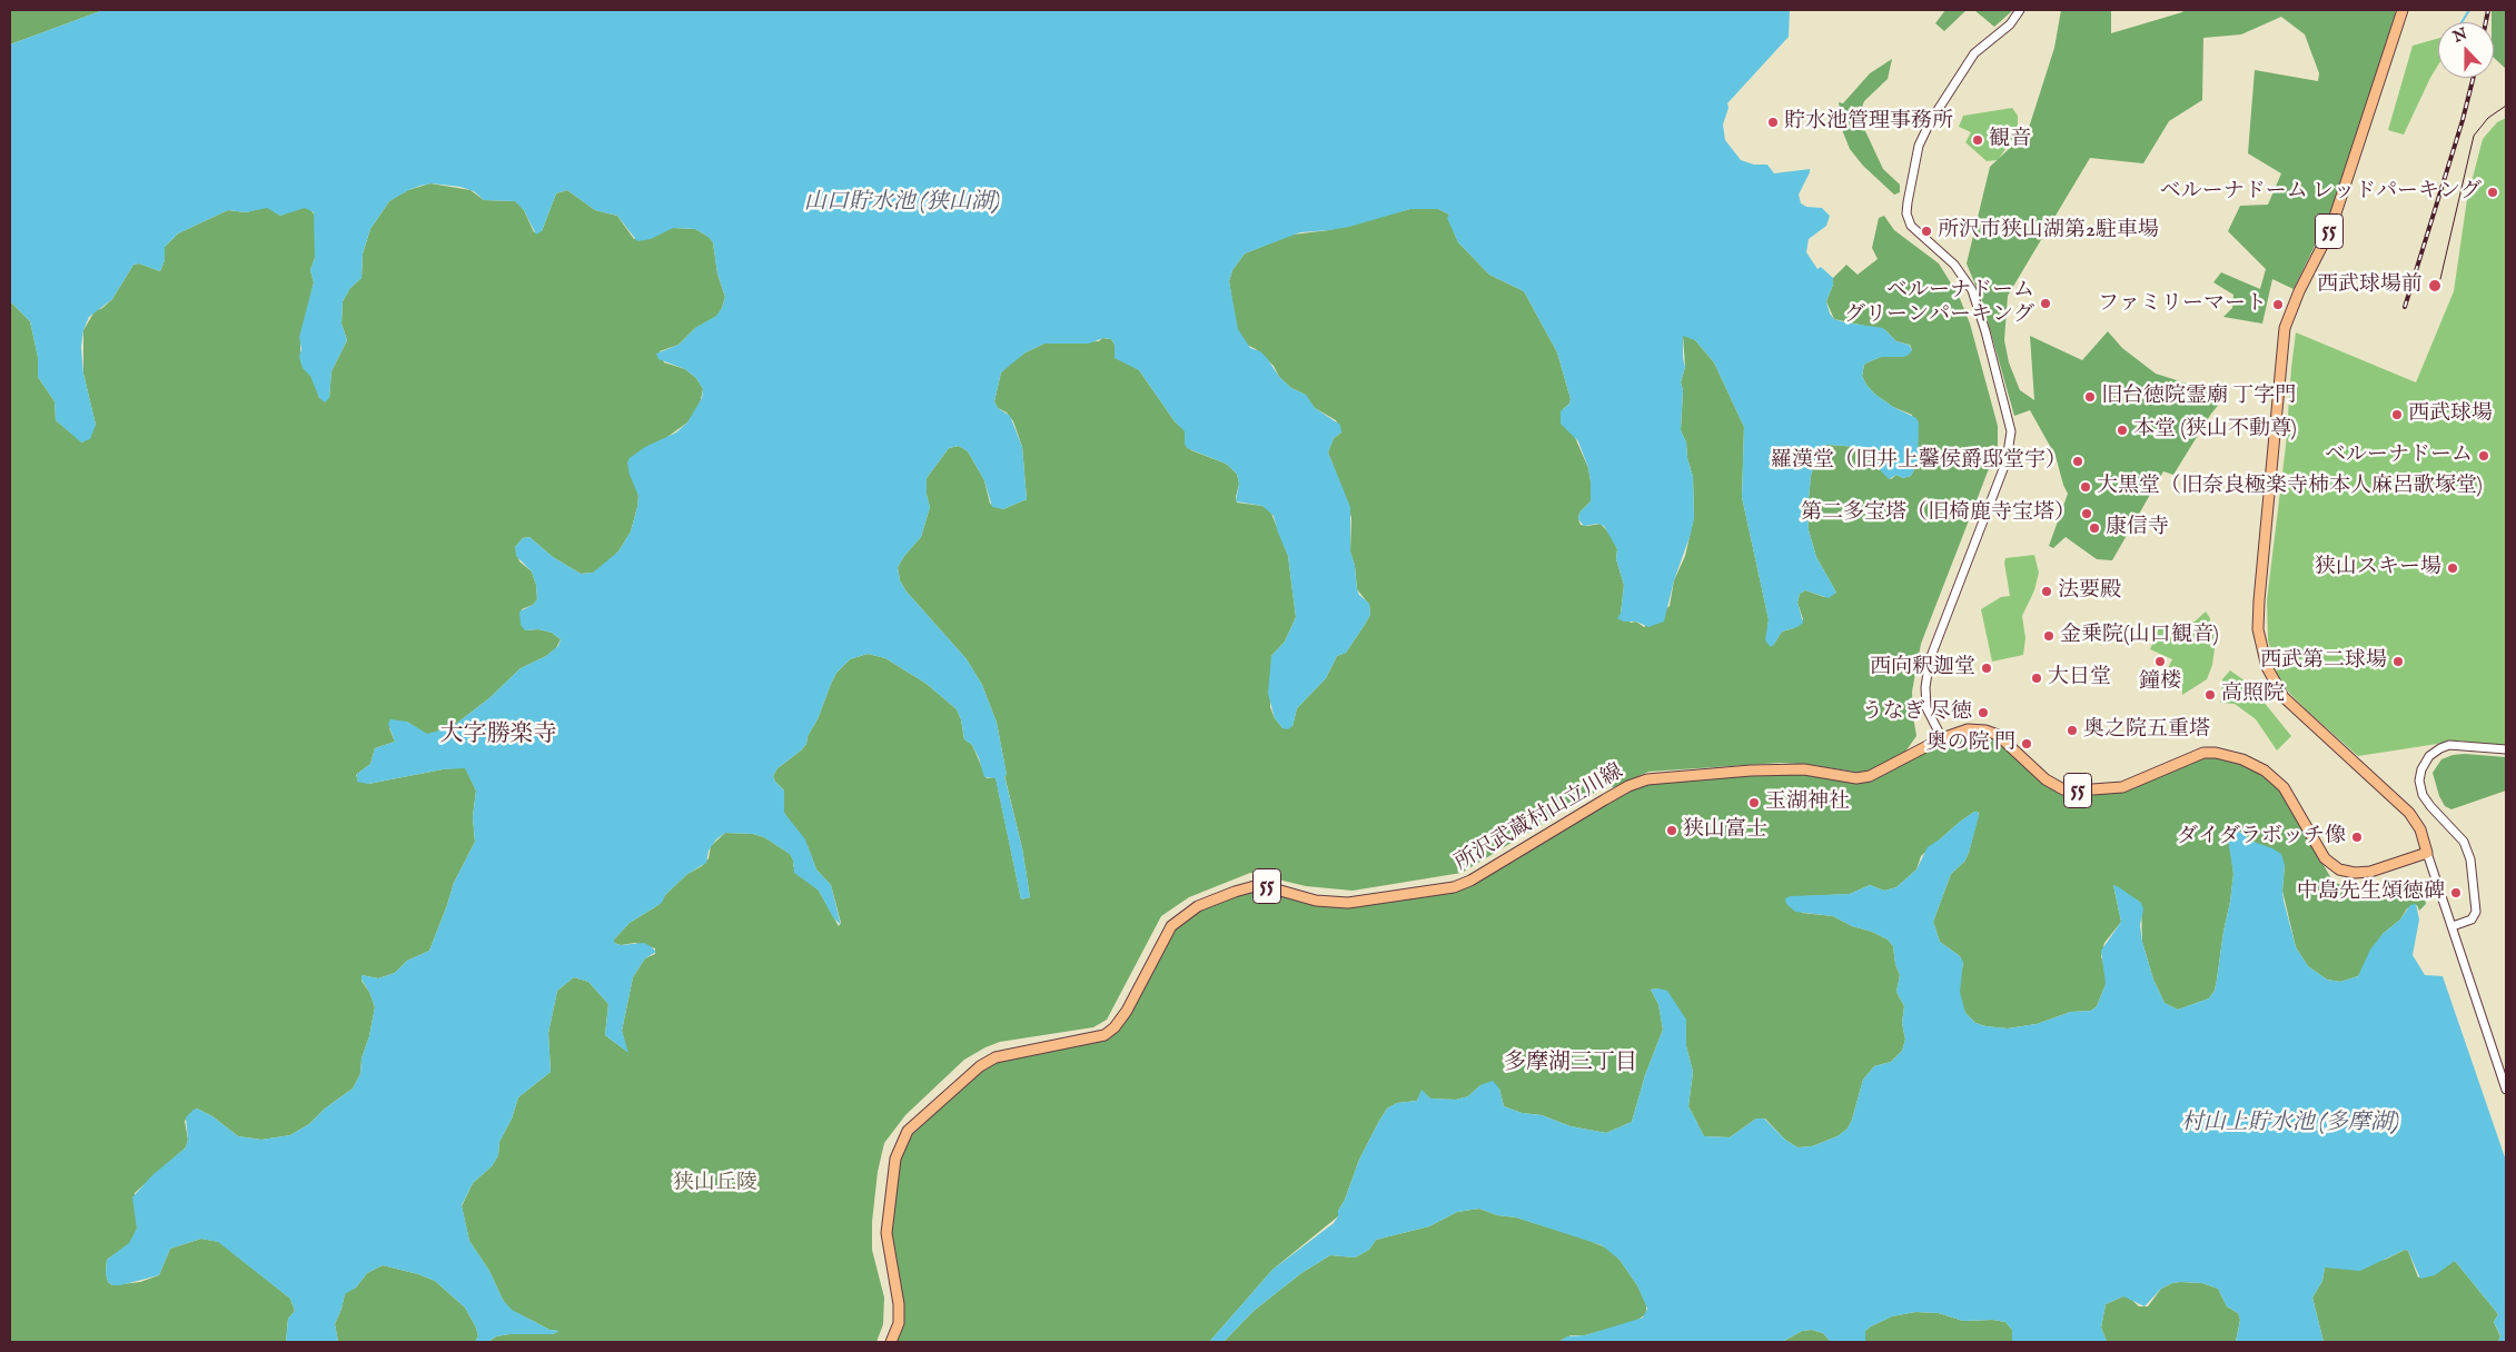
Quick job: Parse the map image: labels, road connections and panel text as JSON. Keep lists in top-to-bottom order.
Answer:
{
  "streets": {
    "main road": ["55", "所沢武蔵村山立川線"]
  },
  "crossings": [
    ["55", "所沢武蔵村山立川線"]
  ],
  "districts": ["大字勝楽寺", "多摩湖三丁目"],
  "water": ["山口貯水池 (狭山湖)", "村山上貯水池 (多摩湖)"],
  "parks": ["狭山丘陵"],
  "places": [
    "貯水池管理事務所",
    "観音",
    "ベルーナドーム レッドパーキング",
    "所沢市狭山湖第2駐車場",
    "西武球場前",
    "ベルーナドーム グリーンパーキング",
    "ファミリーマート",
    "旧台徳院霊廟 丁字門",
    "西武球場",
    "本堂 (狭山不動尊)",
    "ベルーナドーム",
    "羅漢堂（旧井上馨侯爵邸堂宇）",
    "大黒堂（旧奈良極楽寺柿本人麻呂歌塚堂)",
    "第二多宝塔（旧椅鹿寺宝塔）",
    "康信寺",
    "狭山スキー場",
    "法要殿",
    "金乗院(山口観音)",
    "鐘楼",
    "西武第二球場",
    "西向釈迦堂",
    "大日堂",
    "高照院",
    "うなぎ 尽徳",
    "奥之院五重塔",
    "奥の院 門",
    "玉湖神社",
    "狭山富士",
    "ダイダラボッチ像",
    "中島先生頌徳碑"
  ],
  "north": "top"
}
